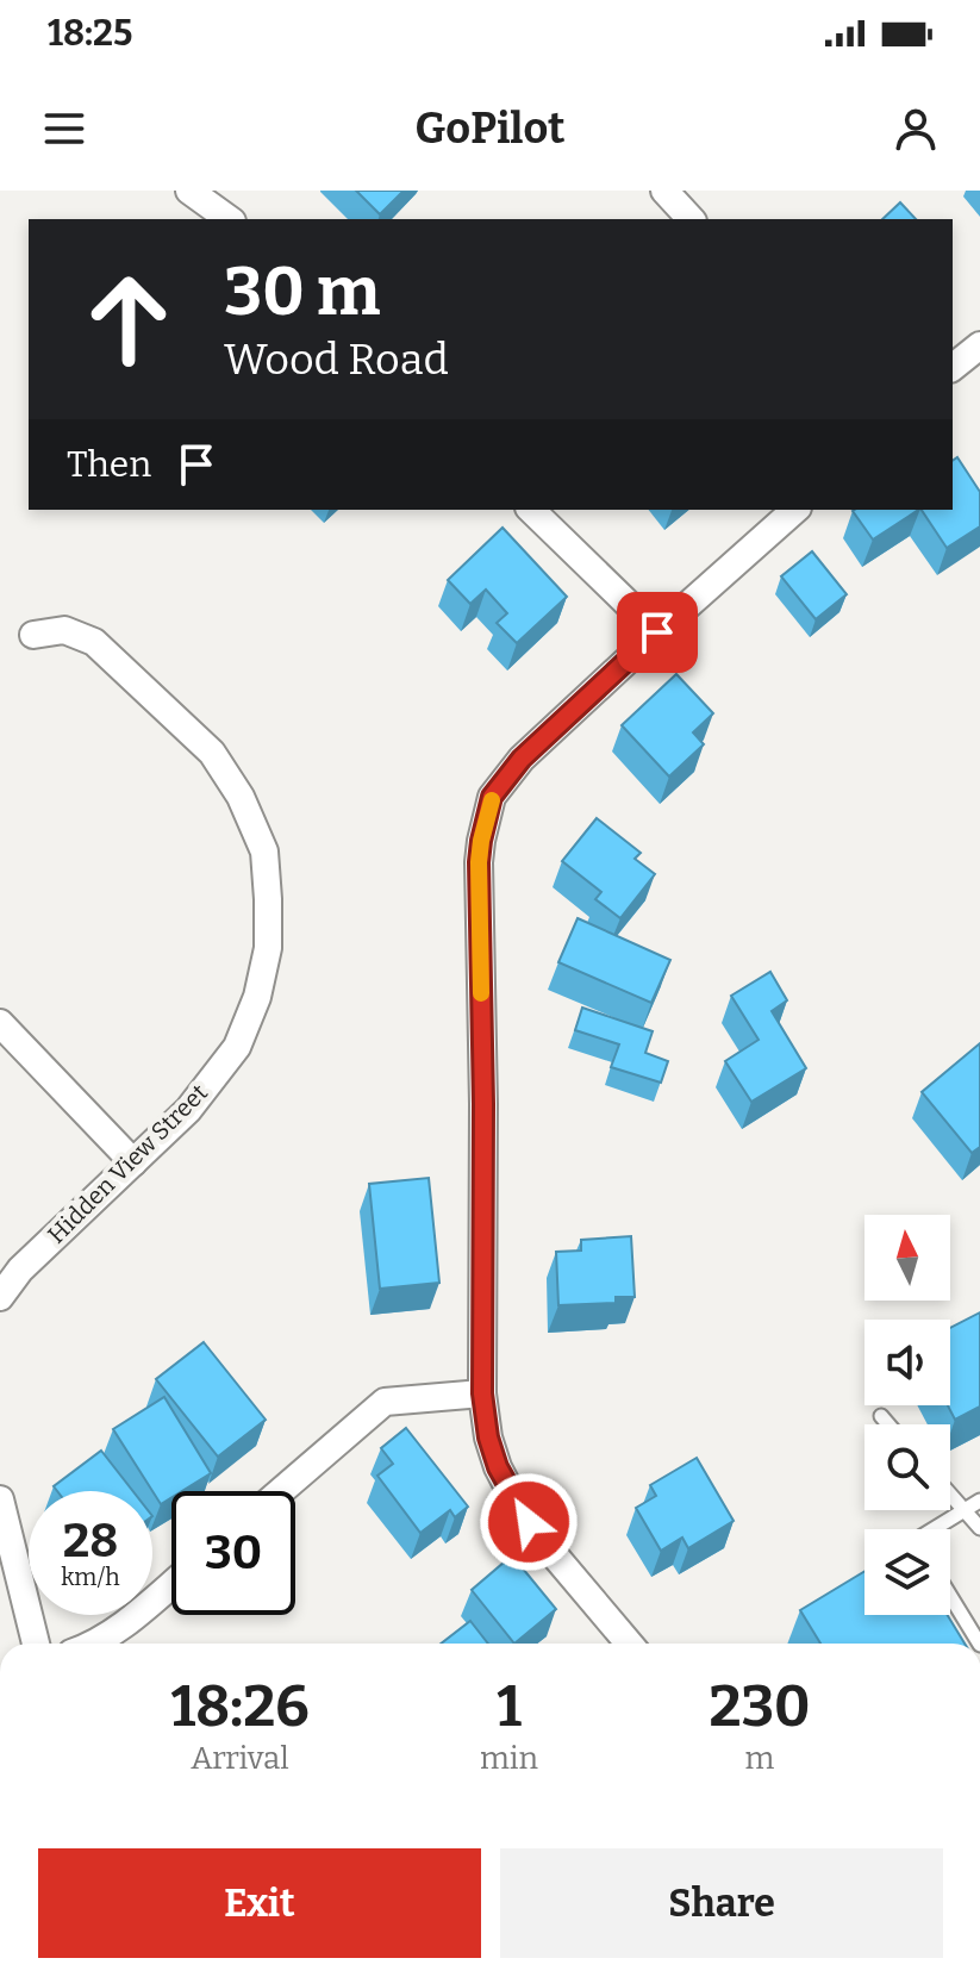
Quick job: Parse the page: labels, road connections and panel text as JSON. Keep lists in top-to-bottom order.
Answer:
{
  "streets": {
    "street": ["Hidden View Street"]
  },
  "north": "top",
  "page": {
    "status": "18:25",
    "header": "GoPilot",
    "turn": ["30 m", "Wood Road"],
    "then": "Then",
    "speed": "28 km/h",
    "limit": "30",
    "eta": [
      "18:26",
      "Arrival",
      "1",
      "min",
      "230",
      "m"
    ],
    "buttons": ["Exit", "Share"]
  }
}
